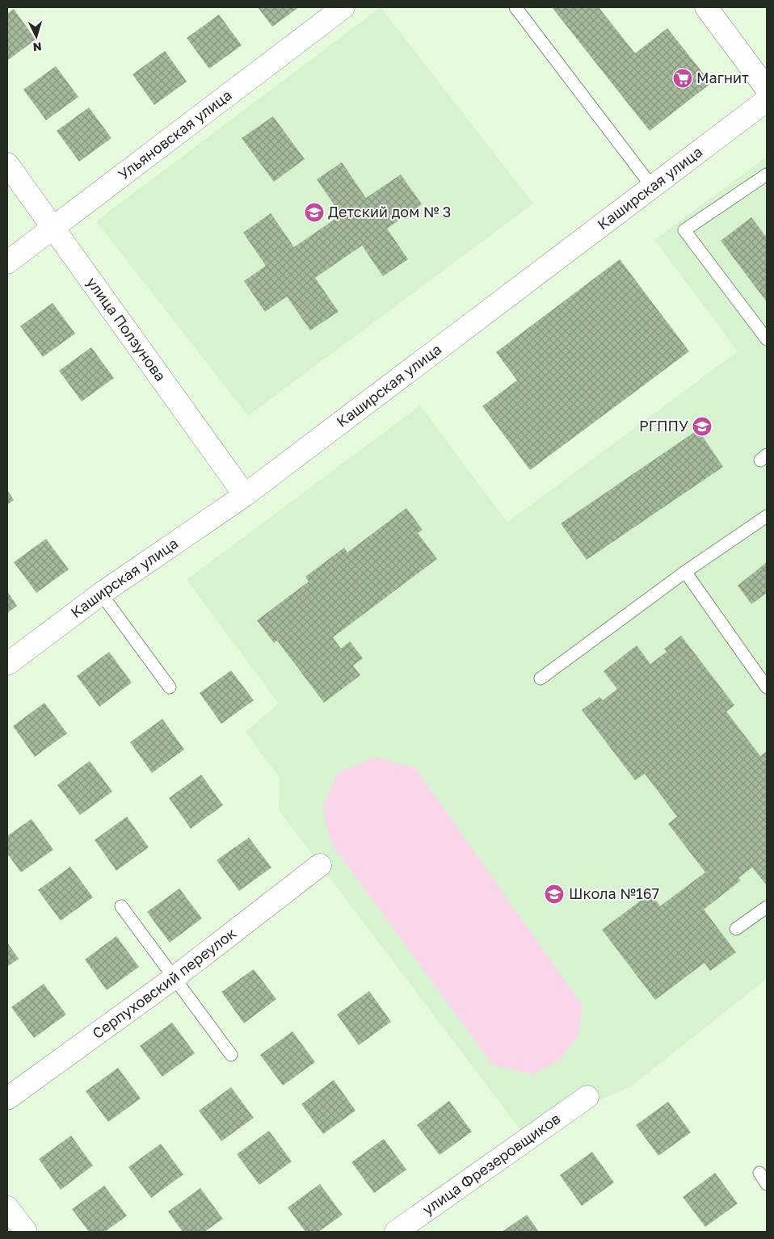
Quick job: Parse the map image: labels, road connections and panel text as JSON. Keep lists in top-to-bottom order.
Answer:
{
  "streets": {
    "street": [
      "Ульяновская улица",
      "Каширская улица",
      "улица Ползунова",
      "Серпуховский переулок",
      "улица Фрезеровщиков"
    ]
  },
  "crossings": [
    ["Ульяновская улица", "улица Ползунова"],
    ["Каширская улица", "улица Ползунова"]
  ],
  "places": {
    "supermarket": ["Магнит"],
    "school or university": ["Детский дом № 3", "РГППУ", "Школа №167"]
  },
  "north": "bottom"
}
